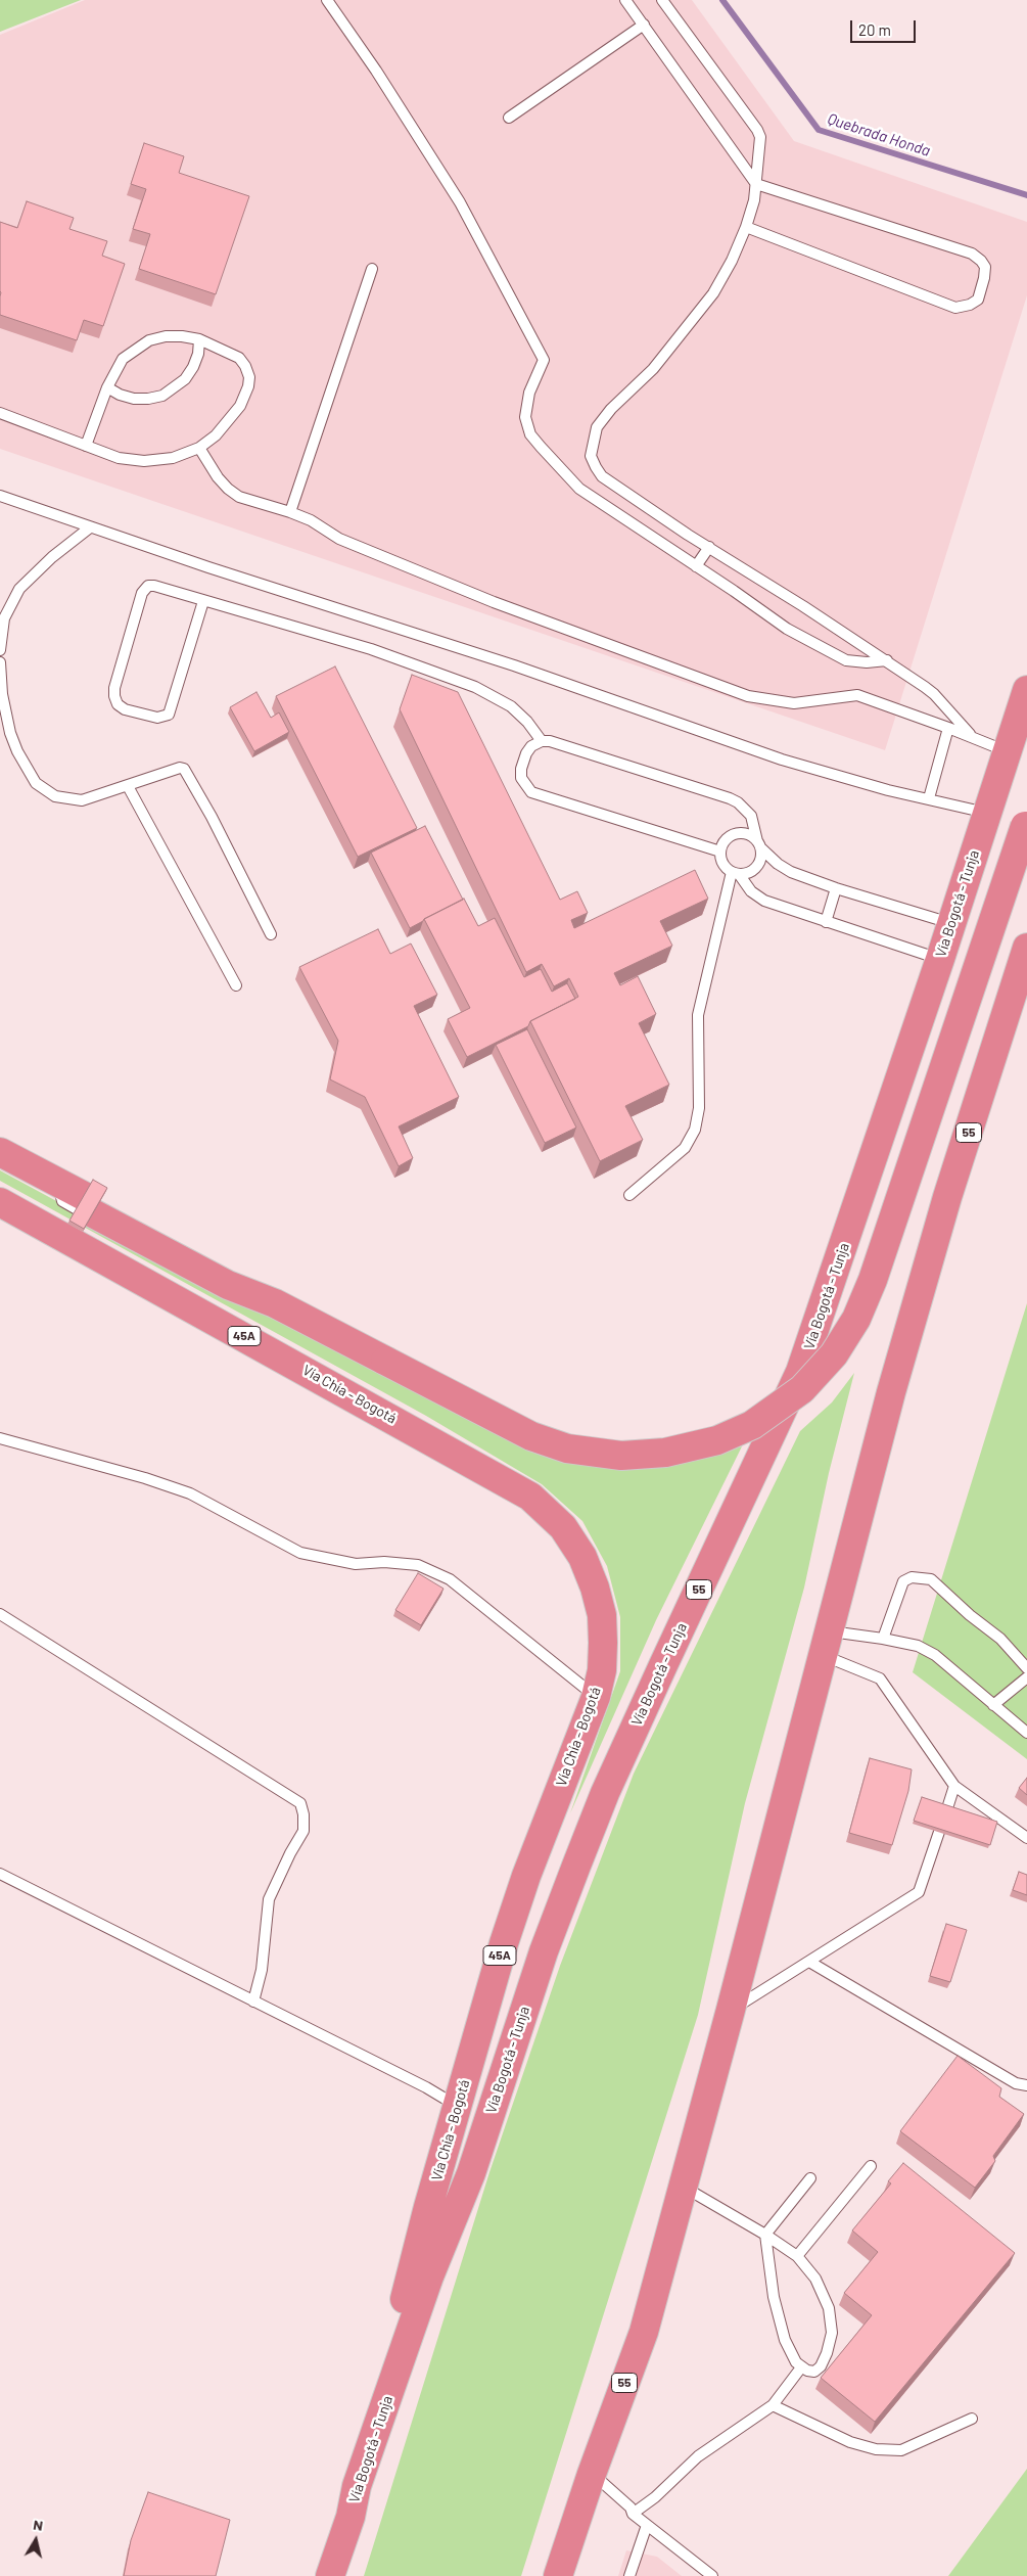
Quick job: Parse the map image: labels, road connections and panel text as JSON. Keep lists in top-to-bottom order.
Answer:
{
  "streets": {
    "highway": [
      "Vía Bogotá - Tunja",
      "55",
      "45A",
      "Vía Chía - Bogotá"
    ]
  },
  "crossings": [
    ["Vía Bogotá - Tunja", "Vía Chía - Bogotá"]
  ],
  "water": ["Quebrada Honda"],
  "scale_bar": "20 m",
  "north": "top"
}
